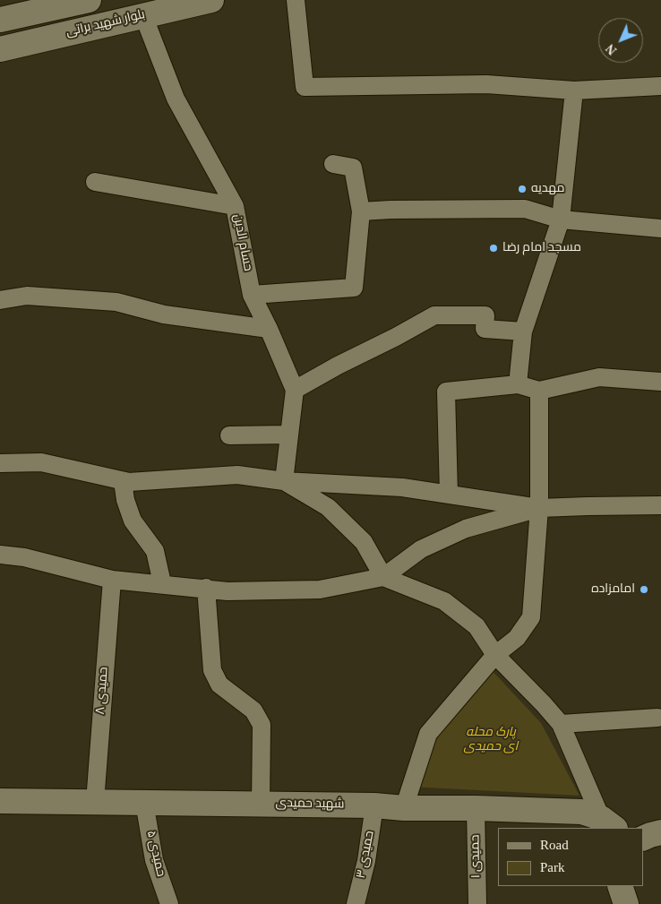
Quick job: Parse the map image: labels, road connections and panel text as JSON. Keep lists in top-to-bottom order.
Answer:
{
  "streets": {
    "main road": ["بلوار شهید براتی", "شهید حمیدی"],
    "street": [
      "حسام الدین",
      "حمیدی ۸",
      "حمیدی ۵",
      "حمیدی ۳",
      "حمیدی ۱"
    ]
  },
  "crossings": [
    ["بلوار شهید براتی", "حسام الدین"],
    ["حمیدی ۸", "شهید حمیدی"],
    ["شهید حمیدی", "حمیدی ۵"],
    ["شهید حمیدی", "حمیدی ۳"],
    ["شهید حمیدی", "حمیدی ۱"]
  ],
  "parks": ["پارک محله ای حمیدی"],
  "places": ["مهدیه", "مسجد امام رضا", "امامزاده"],
  "legend": ["Road", "Park"],
  "north": "bottom left"
}
